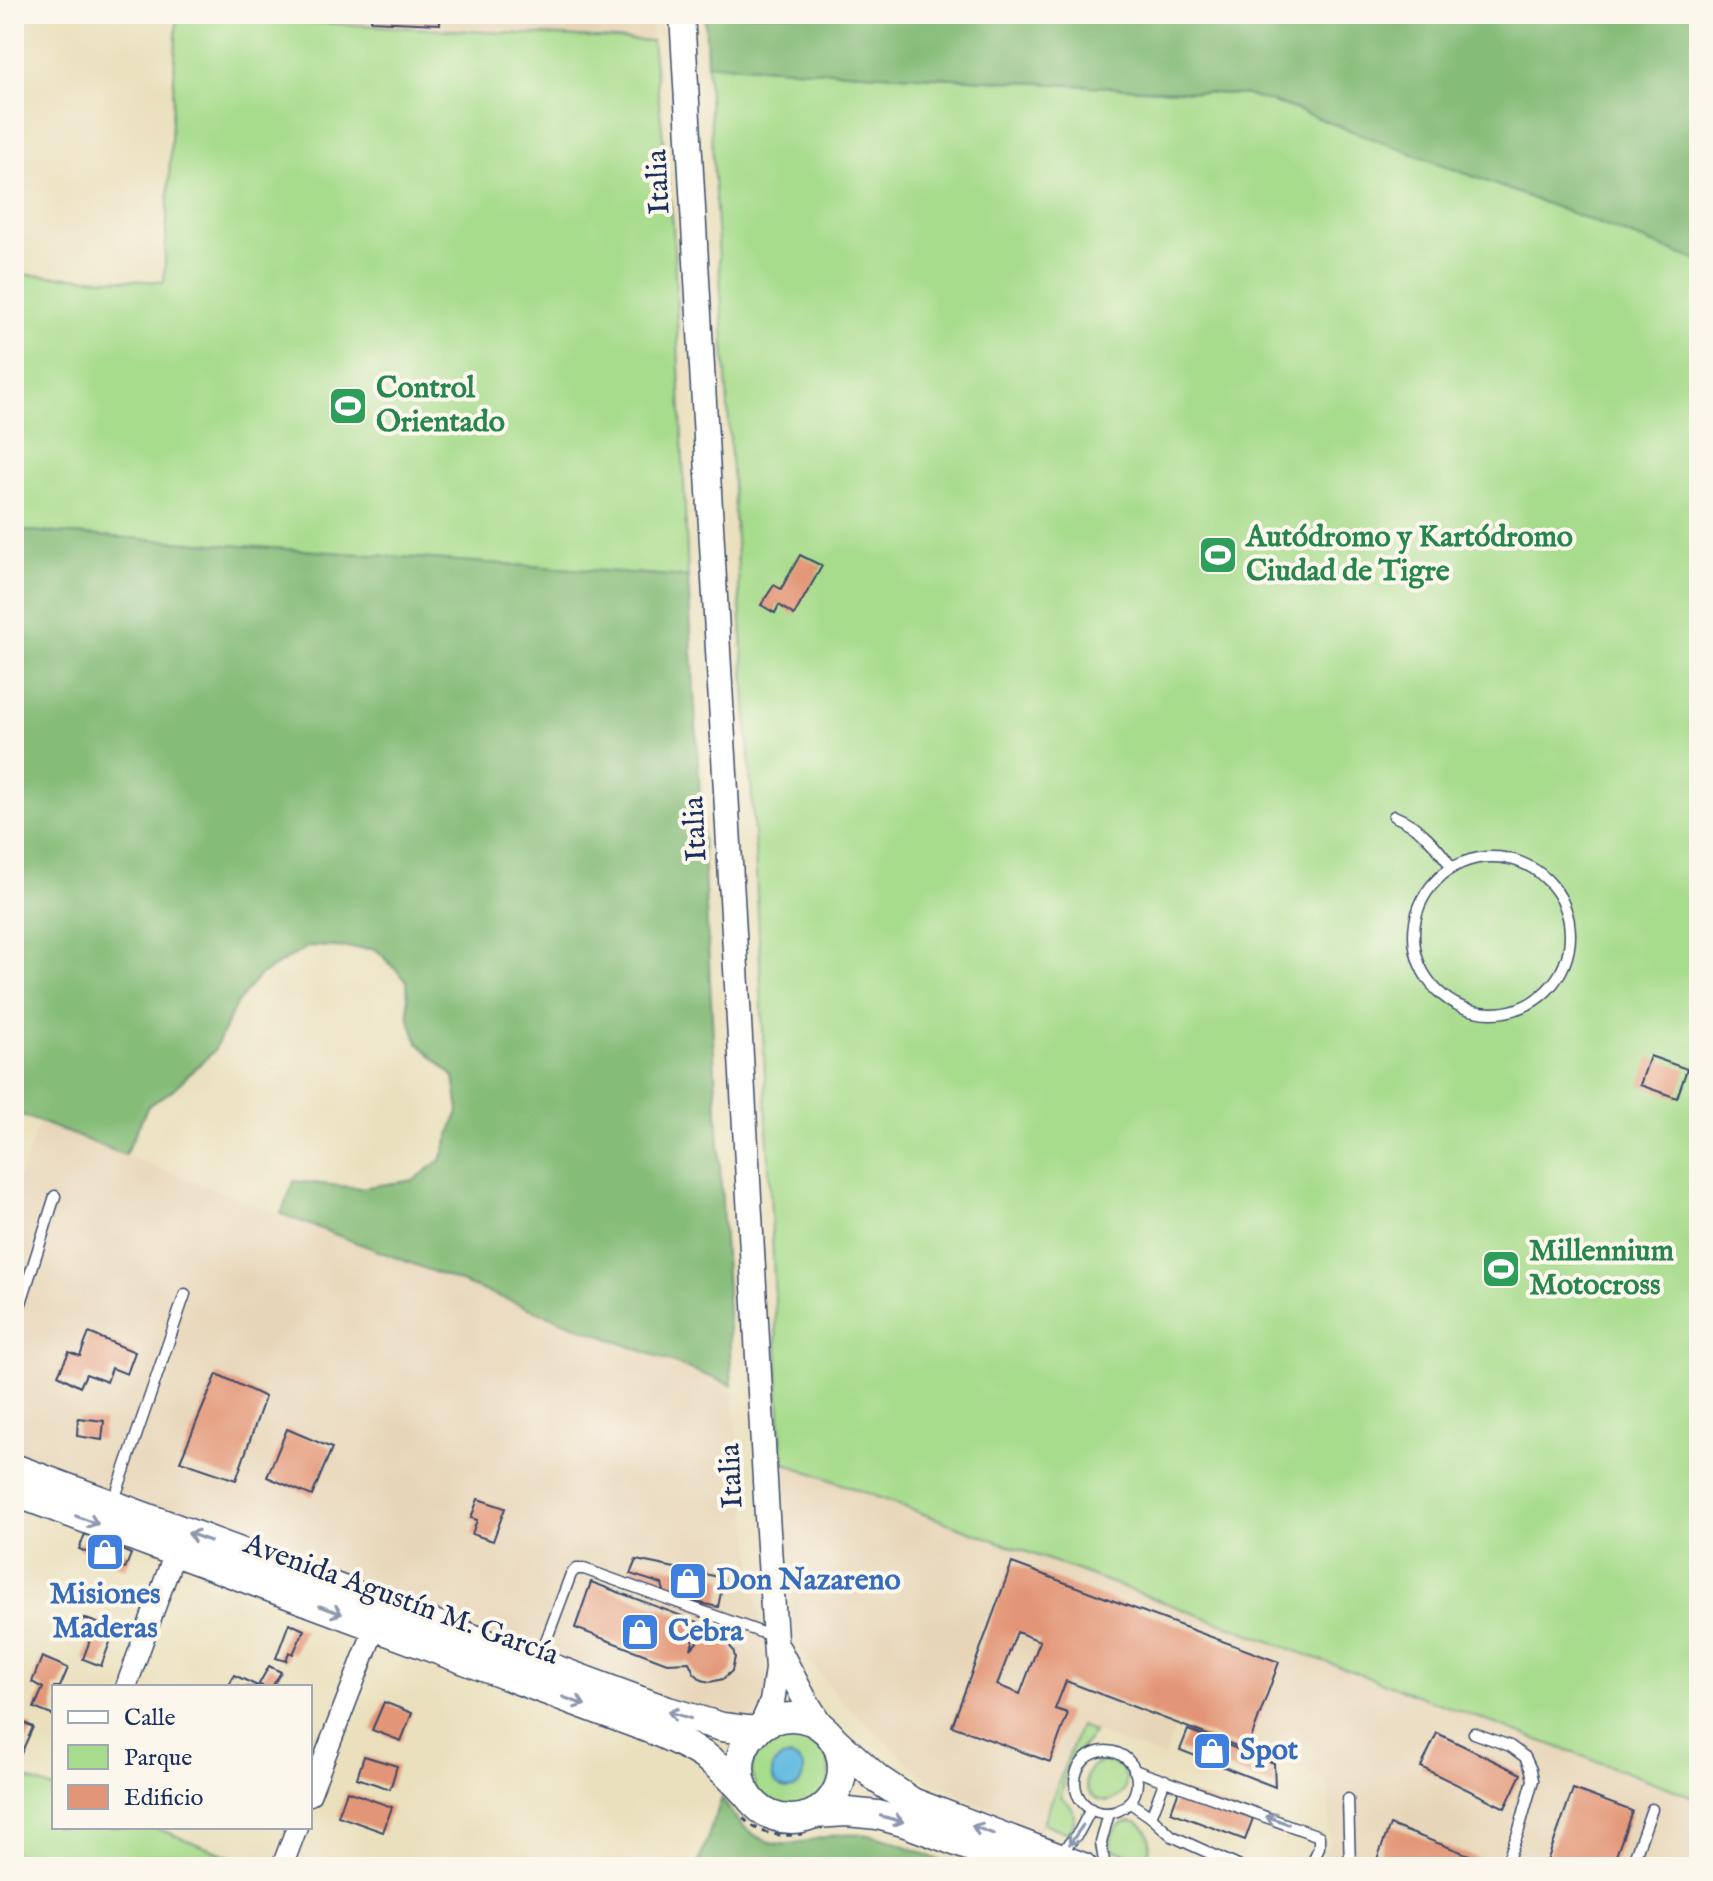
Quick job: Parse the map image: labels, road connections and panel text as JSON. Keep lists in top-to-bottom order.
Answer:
{
  "streets": {
    "main road": ["Avenida Agustín M. García"],
    "street": ["Italia"]
  },
  "crossings": [
    ["Italia", "Avenida Agustín M. García"]
  ],
  "places": {
    "sports": ["Control Orientado", "Autódromo y Kartódromo Ciudad de Tigre", "Millennium Motocross"],
    "shop": [
      "Misiones Maderas",
      "Don Nazareno",
      "Cebra",
      "Spot"
    ]
  },
  "legend": ["Calle", "Parque", "Edificio"]
}
